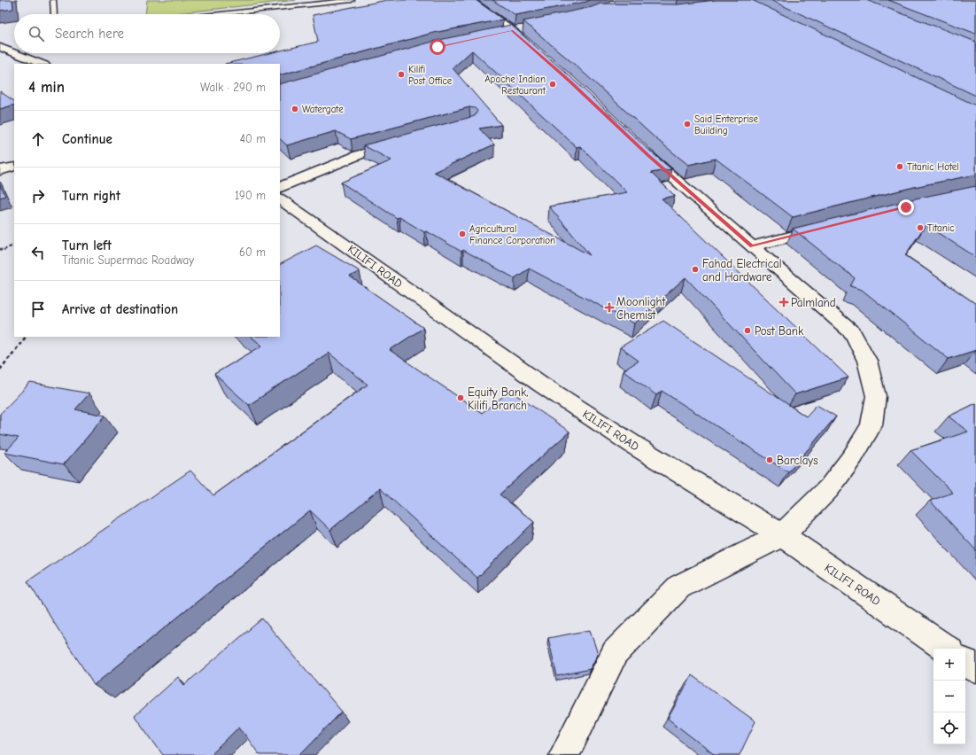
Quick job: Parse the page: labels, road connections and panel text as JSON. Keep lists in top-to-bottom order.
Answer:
{
  "streets": {
    "street": ["KILIFI ROAD"]
  },
  "places": {
    "other": [
      "Kilifi Post Office",
      "Apache Indian Restaurant",
      "Watergate",
      "Said Enterprise Building",
      "Titanic Hotel",
      "Titanic",
      "Agricultural Finance Corporation",
      "Fahad Electrical and Hardware",
      "Post Bank",
      "Equity Bank, Kilifi Branch",
      "Barclays"
    ],
    "health": ["Palmland", "Moonlight Chemist"]
  },
  "page": {
    "search": "Search here",
    "heading": ["4 min", "Walk · 290 m"],
    "list": [
      ["Continue", "40 m"],
      ["Turn right", "190 m"],
      ["Turn left", "Titanic Supermac Roadway", "60 m"],
      "Arrive at destination"
    ],
    "map_buttons": ["+", "−"]
  }
}
